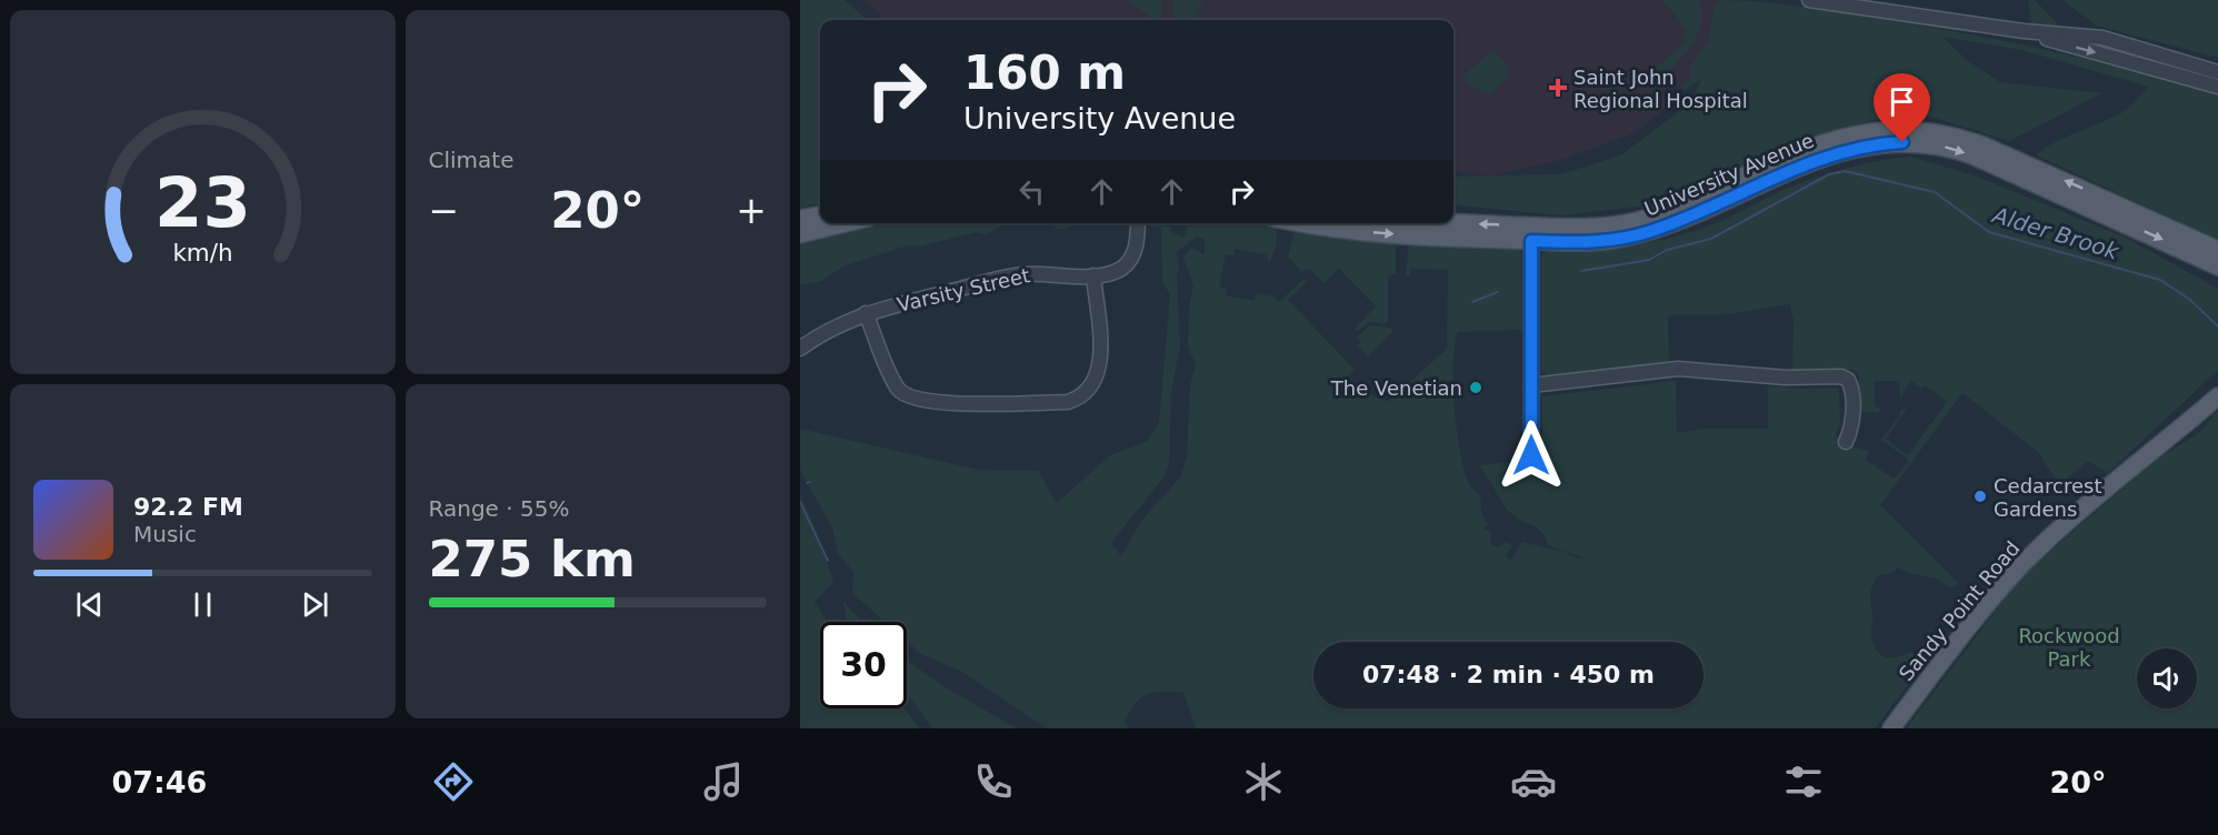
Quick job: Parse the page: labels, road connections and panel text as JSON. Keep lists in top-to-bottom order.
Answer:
{
  "streets": {
    "main road": ["University Avenue", "Sandy Point Road"],
    "street": ["Varsity Street"]
  },
  "water": ["Alder Brook"],
  "parks": ["Rockwood Park"],
  "places": {
    "health": ["Saint John Regional Hospital"],
    "other": ["The Venetian", "Cedarcrest Gardens"]
  },
  "page": {
    "tile": [
      "Climate",
      ["Range · 55%", "275 km"]
    ],
    "turn": ["160 m", "University Avenue"],
    "heat": ["−", "20°", "+"],
    "song": ["92.2 FM", "Music"],
    "limit": "30",
    "trip": "07:48 · 2 min · 450 m",
    "tabs": ["07:46", "20°"],
    "gauge": ["23", "km/h"]
  }
}
